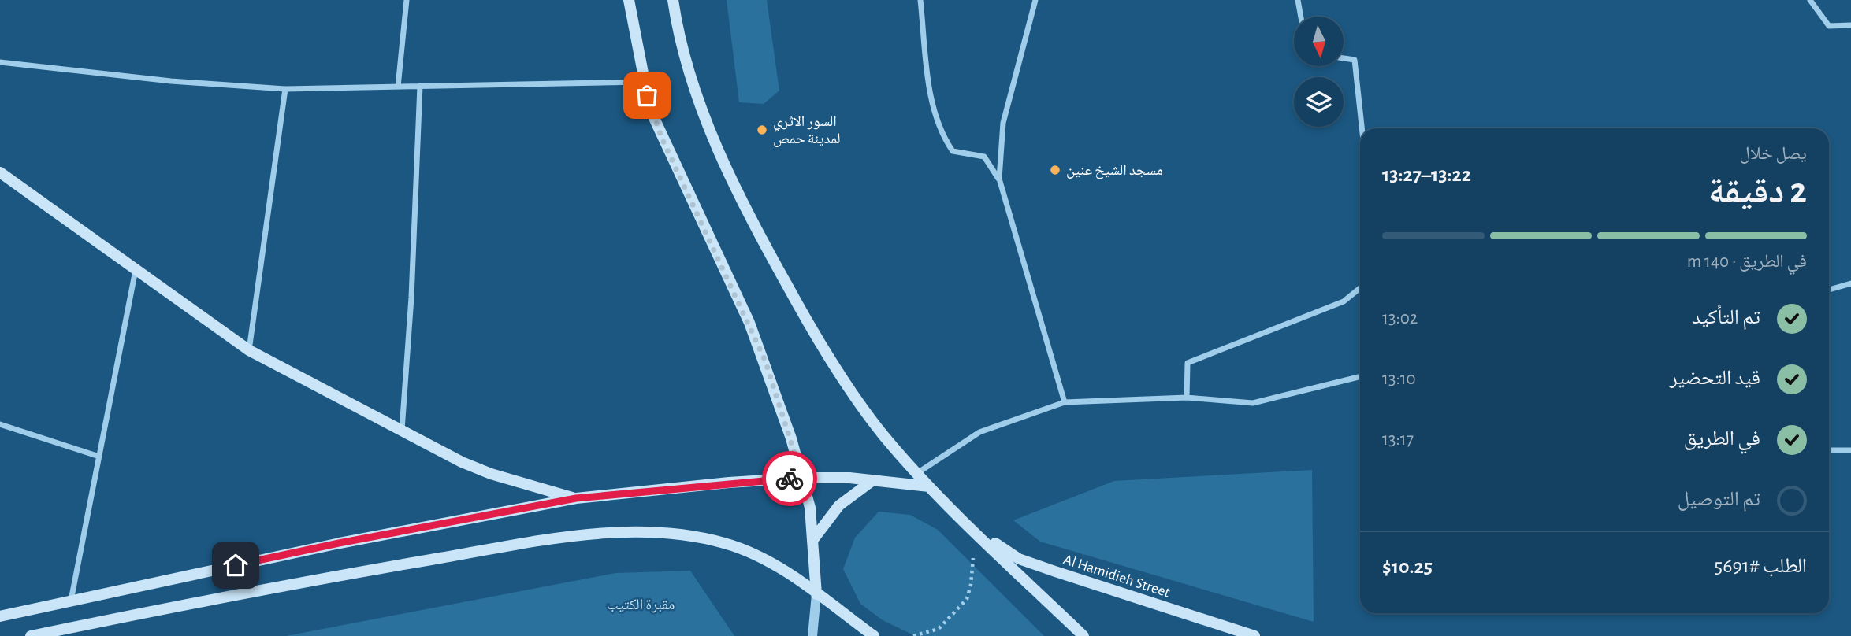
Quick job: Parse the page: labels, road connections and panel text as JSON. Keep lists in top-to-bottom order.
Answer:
{
  "streets": {
    "main road": ["Al Hamidieh Street"]
  },
  "parks": ["مقبرة الكتيب"],
  "places": ["السور الاثري لمدينة حمص", "مسجد الشيخ عنين"],
  "north": "bottom",
  "page": {
    "heading": ["2 دقيقة", "يصل خلال", "13:22–13:27"],
    "panel": ["الطلب #5691", "$10.25"],
    "bar": "في الطريق · 140 m",
    "list": [
      ["تم التأكيد", "13:02"],
      ["قيد التحضير", "13:10"],
      ["في الطريق", "13:17"],
      "تم التوصيل"
    ]
  }
}
